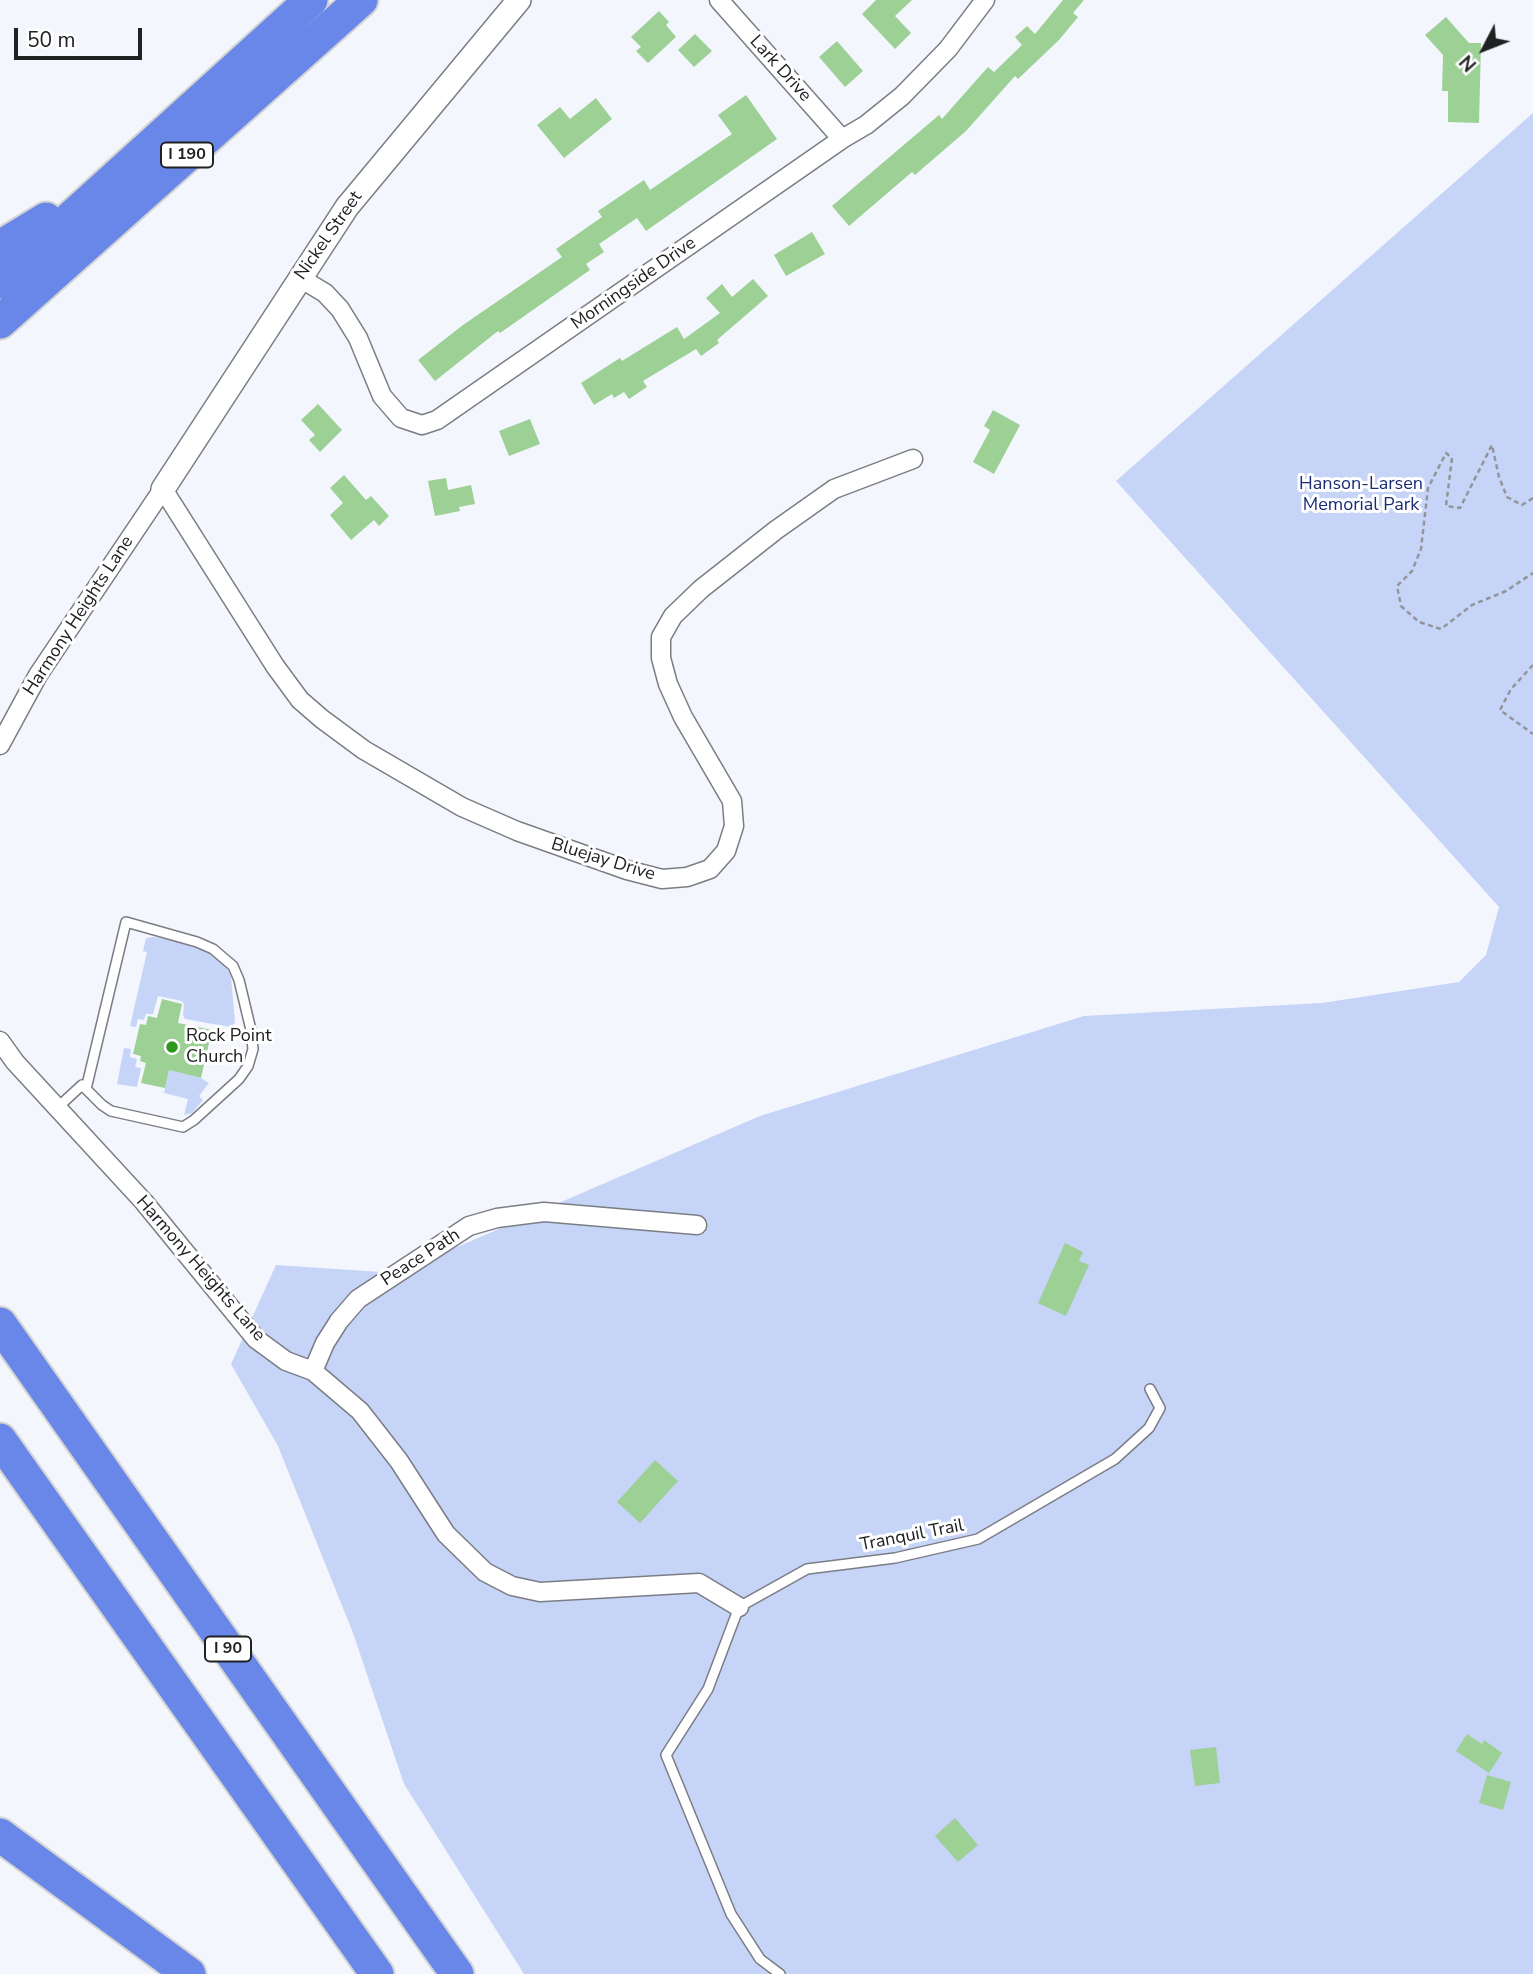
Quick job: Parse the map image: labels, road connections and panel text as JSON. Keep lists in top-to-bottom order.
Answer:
{
  "streets": {
    "highway": ["I 190", "I 90"],
    "street": [
      "Lark Drive",
      "Nickel Street",
      "Morningside Drive",
      "Harmony Heights Lane",
      "Bluejay Drive",
      "Peace Path"
    ],
    "lane": ["Tranquil Trail"]
  },
  "crossings": [
    ["Lark Drive", "Morningside Drive"],
    ["Nickel Street", "Morningside Drive"],
    ["Nickel Street", "Harmony Heights Lane"],
    ["Nickel Street", "Bluejay Drive"],
    ["Harmony Heights Lane", "Bluejay Drive"],
    ["Harmony Heights Lane", "Peace Path"],
    ["Harmony Heights Lane", "Tranquil Trail"]
  ],
  "parks": ["Hanson-Larsen Memorial Park"],
  "places": ["Rock Point Church"],
  "scale_bar": "50 m",
  "north": "bottom left"
}
